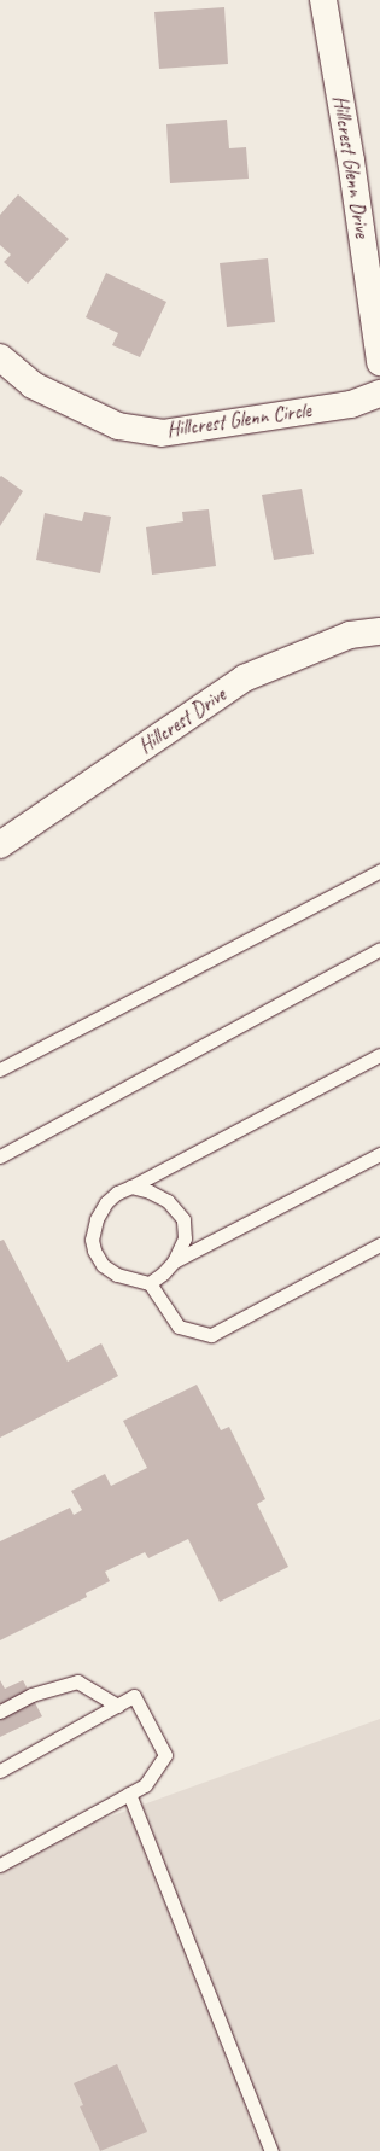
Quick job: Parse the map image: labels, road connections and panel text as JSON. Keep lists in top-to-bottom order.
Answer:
{
  "streets": {
    "street": ["Hillcrest Glenn Drive", "Hillcrest Glenn Circle", "Hillcrest Drive"]
  }
}
